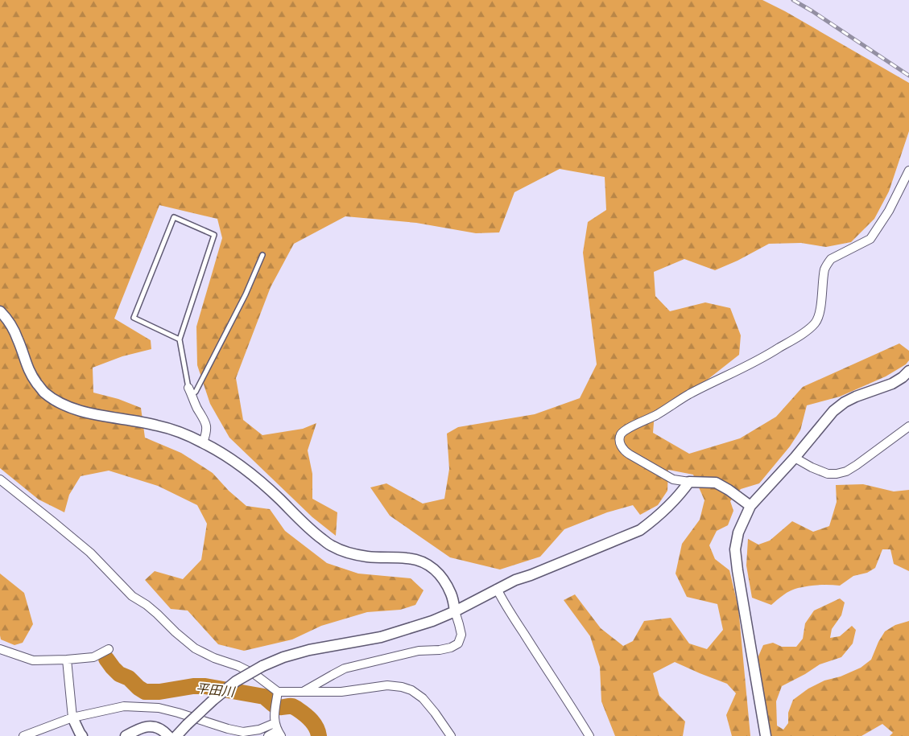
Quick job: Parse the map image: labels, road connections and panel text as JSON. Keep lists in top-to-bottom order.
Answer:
{
  "water": ["平田川"]
}
